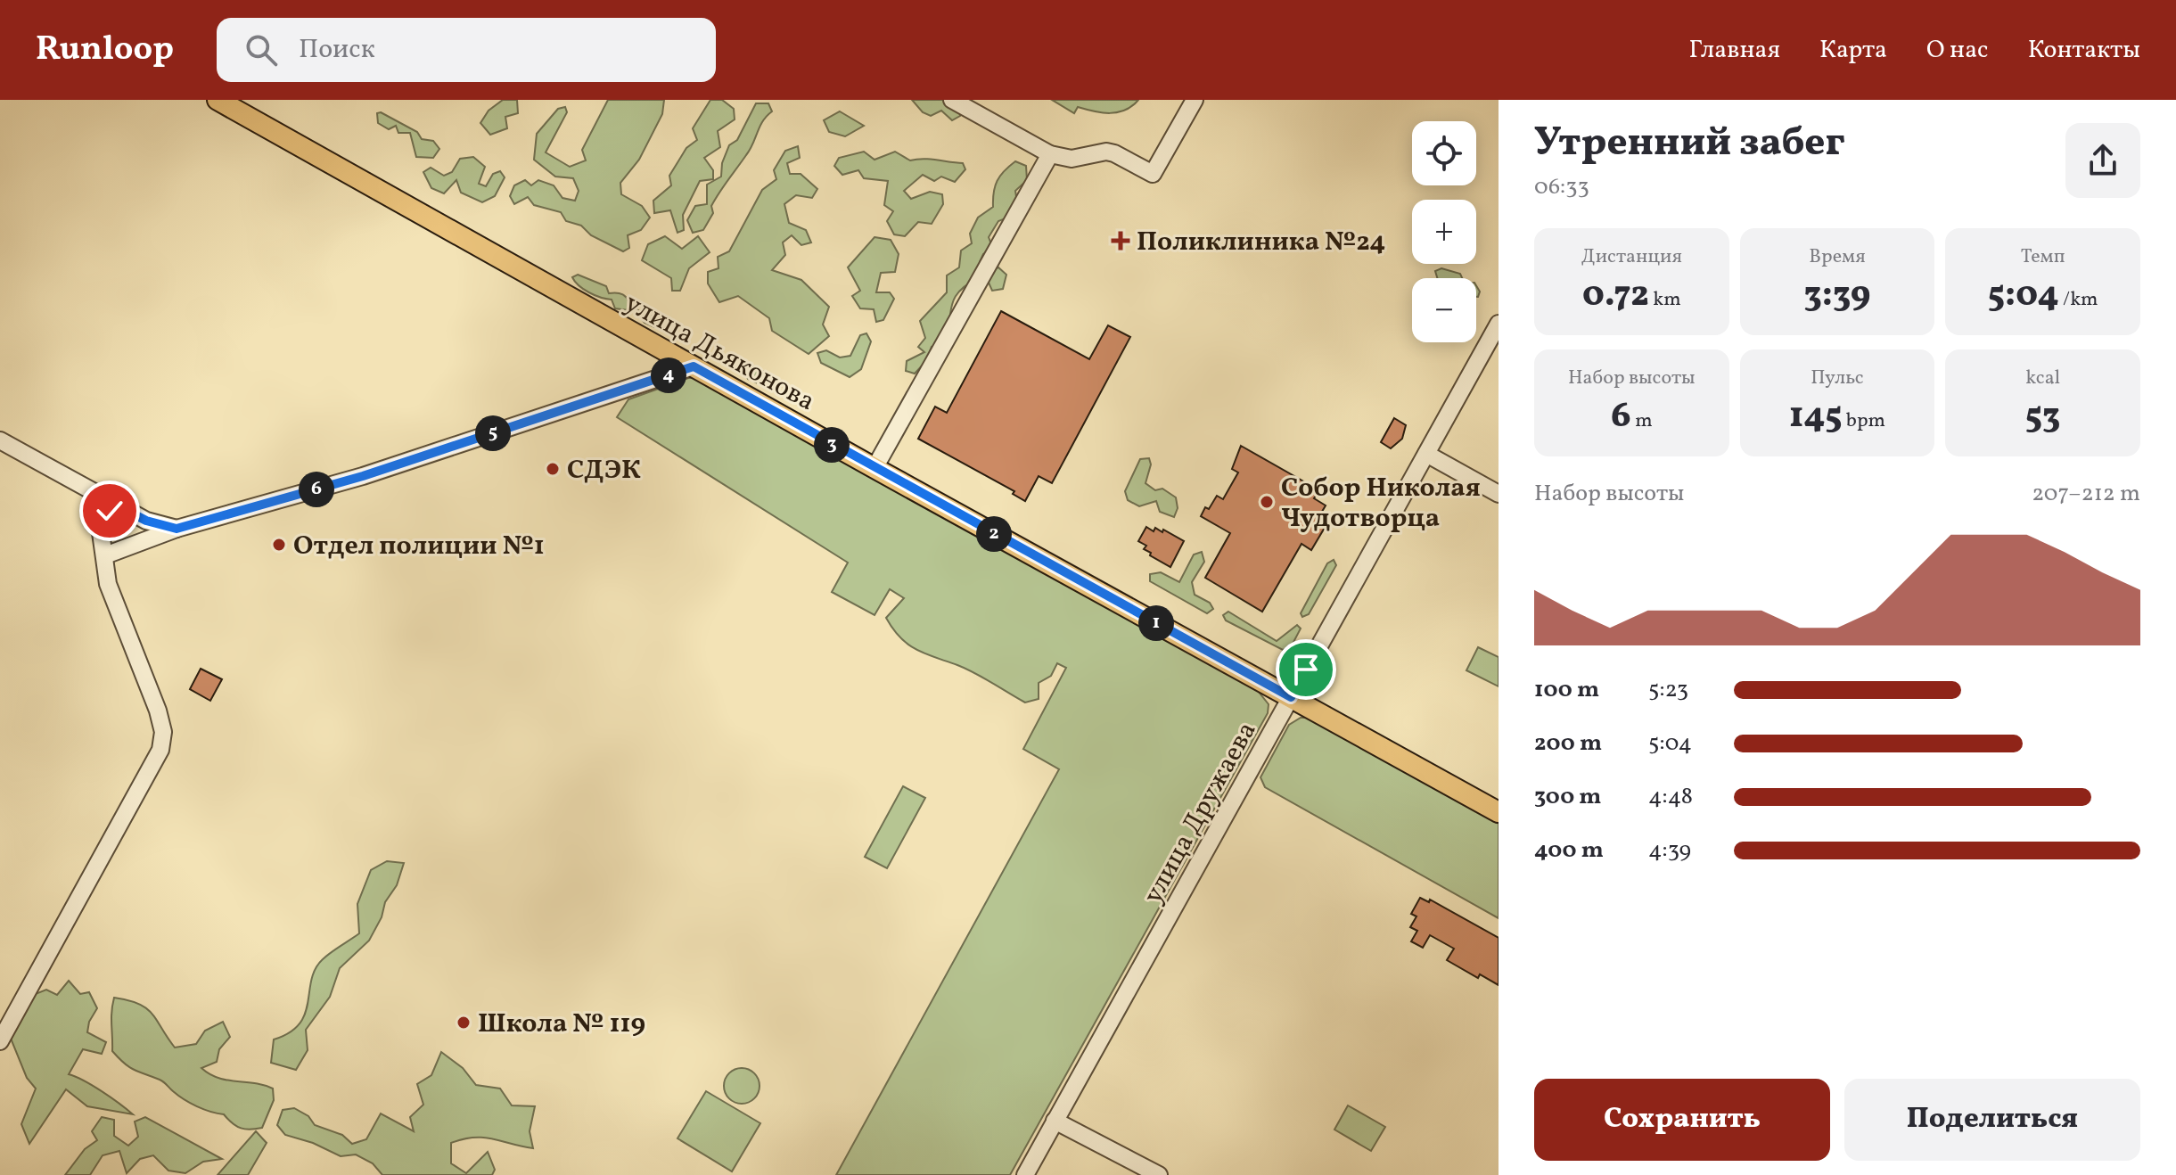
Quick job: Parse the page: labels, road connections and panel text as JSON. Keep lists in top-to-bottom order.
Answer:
{
  "streets": {
    "main road": ["улица Дьяконова"],
    "street": ["улица Дружаева"]
  },
  "crossings": [
    ["улица Дьяконова", "улица Дружаева"]
  ],
  "places": {
    "health": ["Поликлиника №24"],
    "other": [
      "СДЭК",
      "Собор Николая Чудотворца",
      "Отдел полиции №1",
      "Школа № 119"
    ]
  },
  "page": {
    "header": "Runloop",
    "search": "Поиск",
    "nav": [
      "Главная",
      "Карта",
      "О нас",
      "Контакты"
    ],
    "heading": ["Утренний забег", "06:33"],
    "map_buttons": ["+", "−"],
    "stats": [
      ["Дистанция", "0.72 km"],
      ["Время", "3:39"],
      ["Темп", "5:04 /km"],
      ["Набор высоты", "6 m"],
      ["Пульс", "145 bpm"],
      ["kcal", "53"]
    ],
    "pins": [
      "4",
      "5",
      "3",
      "6",
      "2",
      "1"
    ],
    "chart": ["Набор высоты", "207–212 m"],
    "list": [
      {
        "name": "100 m",
        "note": "5:23"
      },
      {
        "name": "200 m",
        "note": "5:04"
      },
      {
        "name": "300 m",
        "note": "4:48"
      },
      {
        "name": "400 m",
        "note": "4:39"
      }
    ],
    "buttons": ["Сохранить", "Поделиться"]
  }
}
